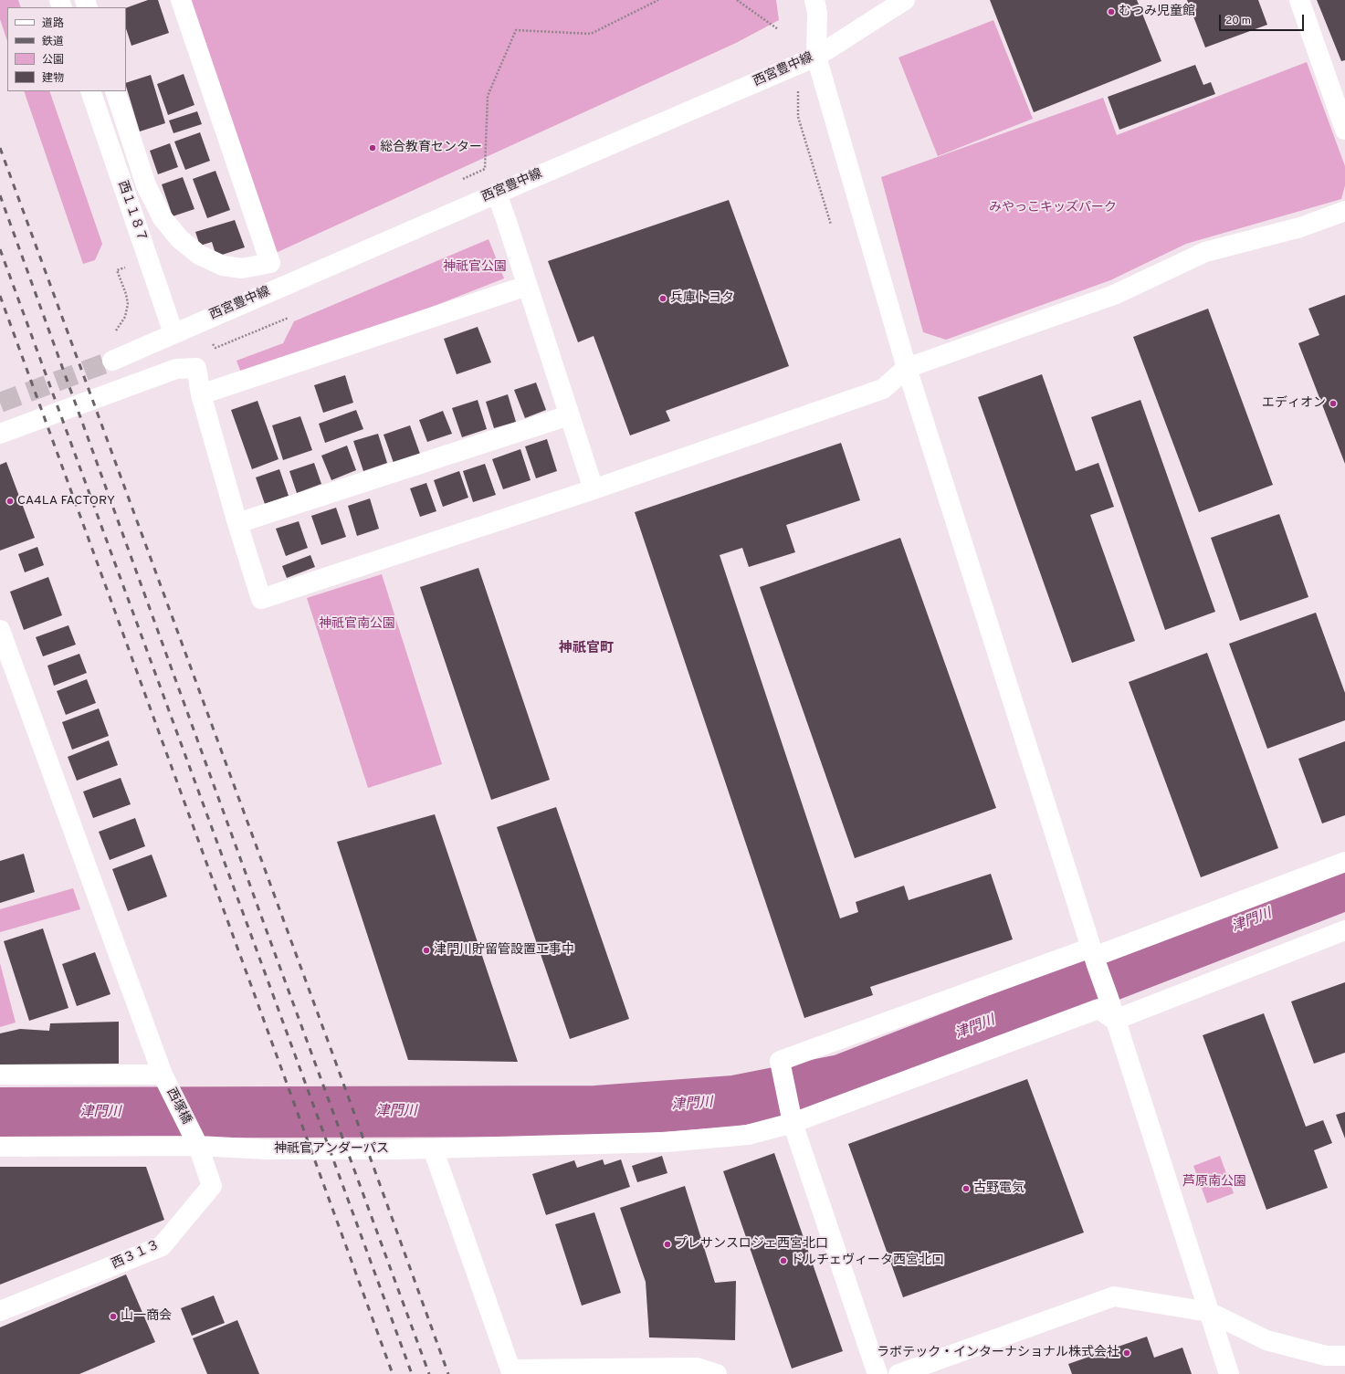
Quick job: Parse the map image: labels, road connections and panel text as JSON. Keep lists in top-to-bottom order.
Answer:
{
  "streets": {
    "street": [
      "西宮豊中線",
      "西１１８７",
      "西塚橋",
      "神祇官アンダーパス",
      "西３１３"
    ]
  },
  "crossings": [
    ["西宮豊中線", "西１１８７"],
    ["西塚橋", "神祇官アンダーパス"],
    ["西塚橋", "西３１３"],
    ["神祇官アンダーパス", "西３１３"]
  ],
  "districts": ["神祇官町"],
  "water": ["津門川"],
  "parks": [
    "みやっこキッズパーク",
    "神祇官公園",
    "神祇官南公園",
    "芦原南公園"
  ],
  "places": [
    "むつみ児童館",
    "総合教育センター",
    "兵庫トヨタ",
    "エディオン",
    "CA4LA FACTORY",
    "津門川貯留管設置工事中",
    "古野電気",
    "プレサンスロジェ西宮北口",
    "ドルチェヴィータ西宮北口",
    "山一商会",
    "ラボテック・インターナショナル株式会社"
  ],
  "legend": [
    "道路",
    "鉄道",
    "公園",
    "建物"
  ],
  "scale_bar": "20 m"
}
